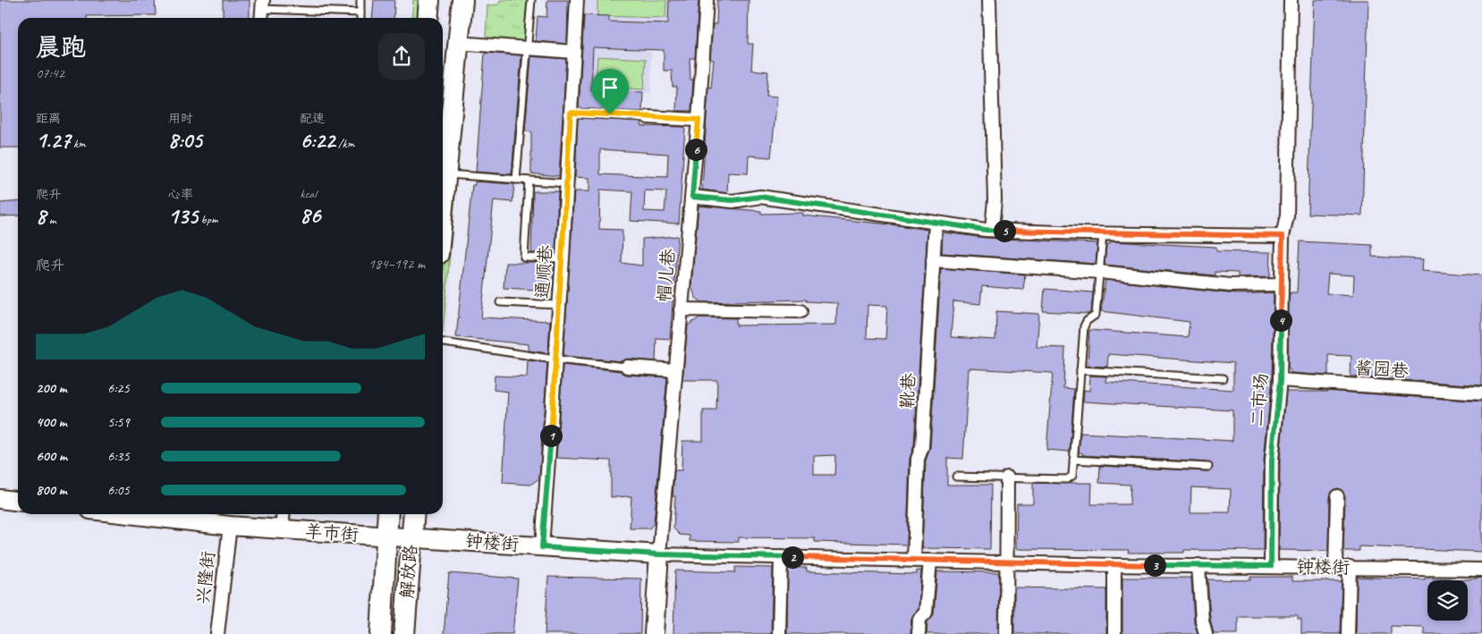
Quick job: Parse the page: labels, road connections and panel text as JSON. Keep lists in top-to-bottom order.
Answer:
{
  "streets": {
    "main road": ["解放路"],
    "street": [
      "通顺巷",
      "帽儿巷",
      "酱园巷",
      "靴巷",
      "二市场",
      "羊市街",
      "钟楼街",
      "兴隆街"
    ]
  },
  "crossings": [
    ["通顺巷", "钟楼街"],
    ["帽儿巷", "钟楼街"],
    ["酱园巷", "二市场"],
    ["靴巷", "钟楼街"],
    ["二市场", "钟楼街"],
    ["羊市街", "钟楼街"],
    ["羊市街", "解放路"],
    ["羊市街", "兴隆街"],
    ["钟楼街", "解放路"]
  ],
  "page": {
    "heading": ["晨跑", "07:42"],
    "stats": [
      ["距离", "1.27 km"],
      ["用时", "8:05"],
      ["配速", "6:22 /km"],
      ["爬升", "8 m"],
      ["心率", "135 bpm"],
      ["kcal", "86"]
    ],
    "pins": [
      "6",
      "5",
      "4",
      "1",
      "2",
      "3"
    ],
    "chart": ["爬升", "184–192 m"],
    "list": [
      {
        "name": "200 m",
        "note": "6:25"
      },
      {
        "name": "400 m",
        "note": "5:59"
      },
      {
        "name": "600 m",
        "note": "6:35"
      },
      {
        "name": "800 m",
        "note": "6:05"
      }
    ]
  }
}
